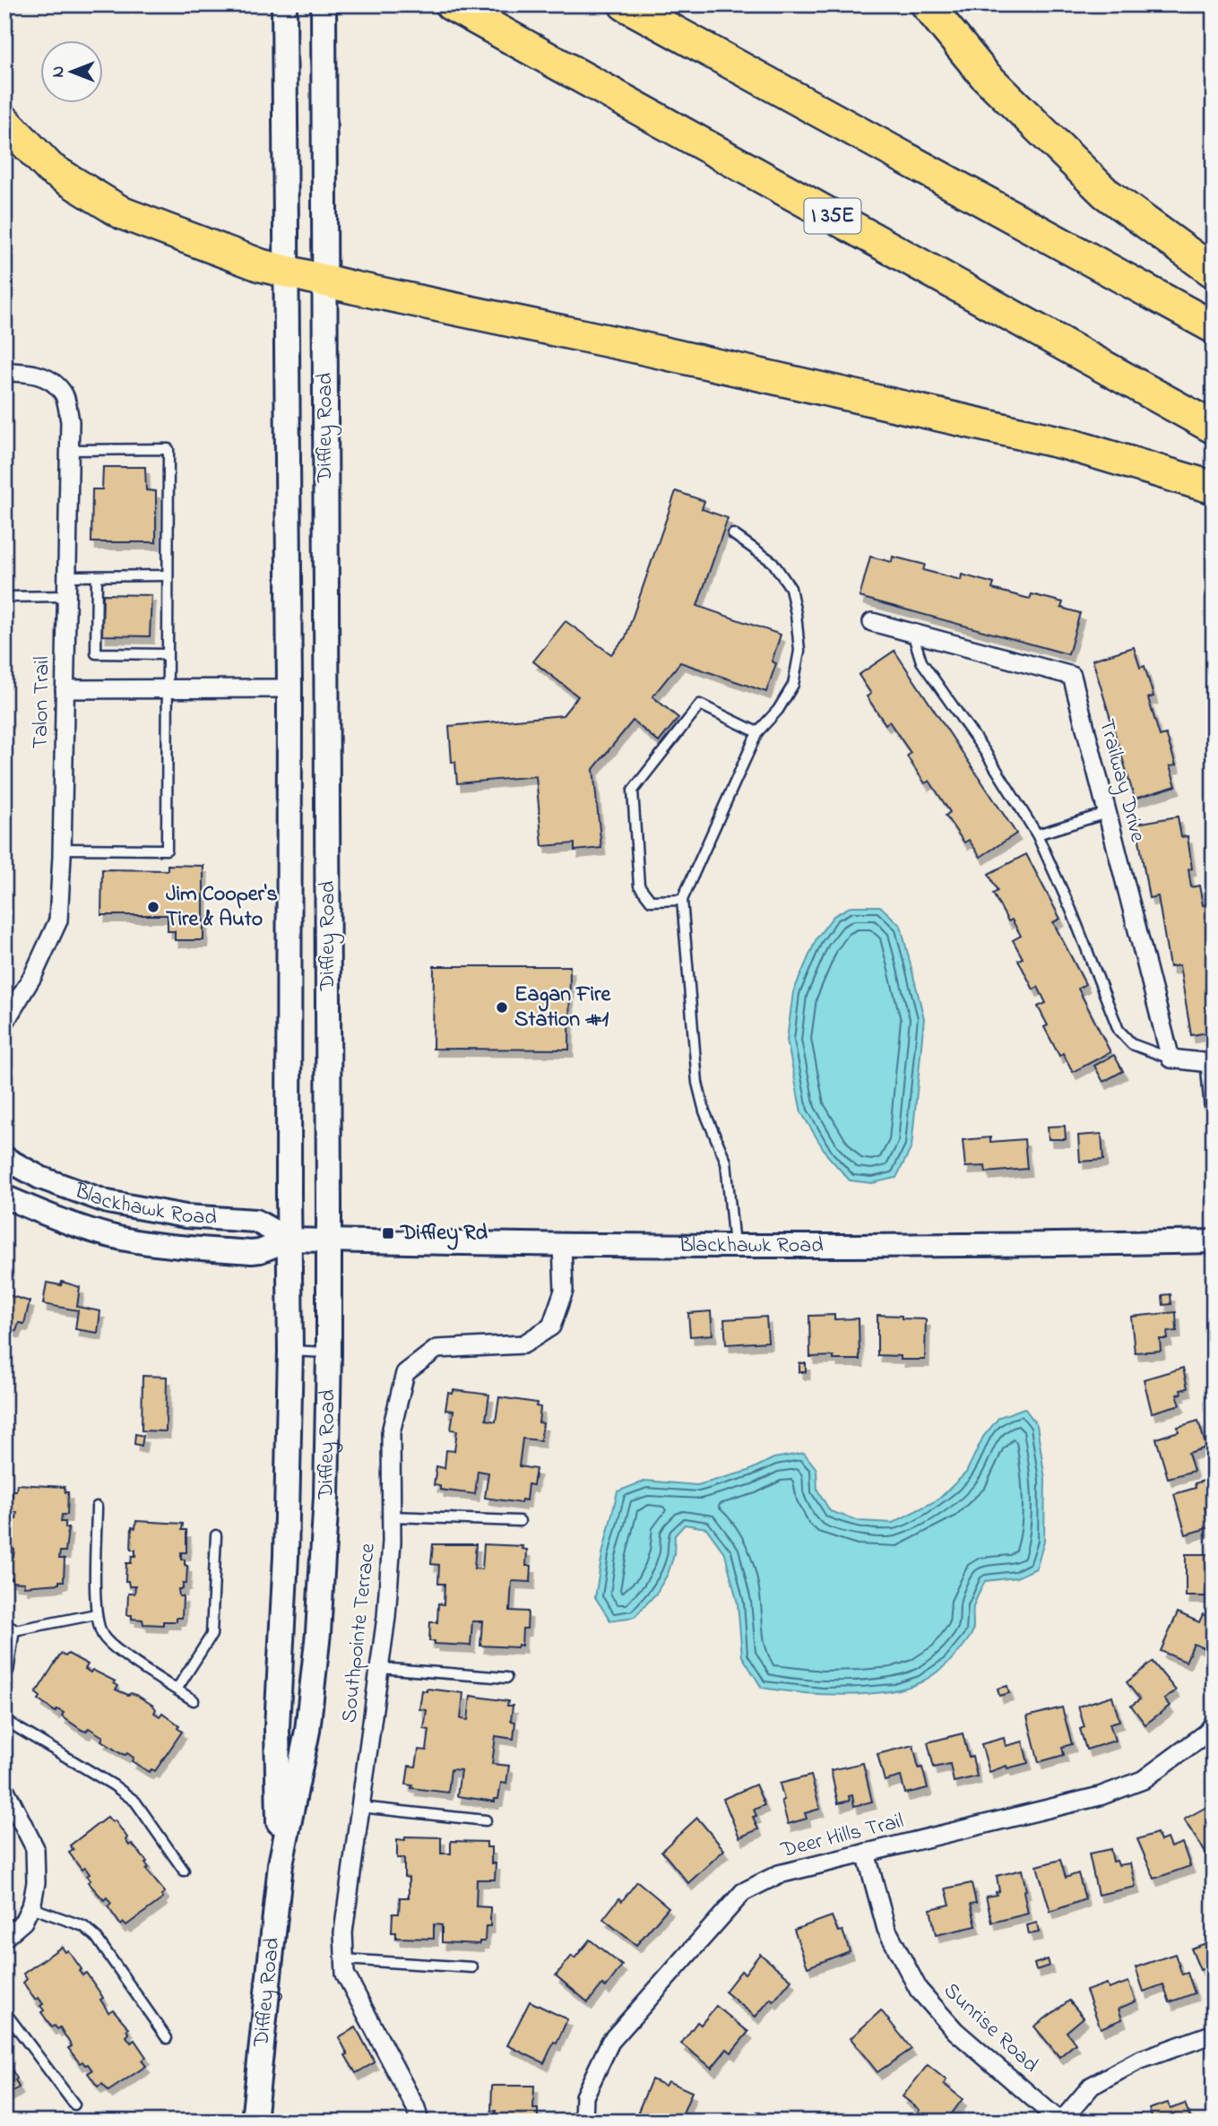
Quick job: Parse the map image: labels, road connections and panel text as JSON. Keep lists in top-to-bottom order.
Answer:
{
  "streets": {
    "highway": ["I 35E"],
    "main road": ["Diffley Road"],
    "street": [
      "Talon Trail",
      "Trailway Drive",
      "Blackhawk Road",
      "Southpointe Terrace",
      "Deer Hills Trail",
      "Sunrise Road"
    ]
  },
  "crossings": [
    ["Diffley Road", "Blackhawk Road"],
    ["Blackhawk Road", "Southpointe Terrace"],
    ["Deer Hills Trail", "Sunrise Road"]
  ],
  "places": {
    "other": ["Jim Cooper's Tire & Auto", "Eagan Fire Station #1"],
    "transit": ["Diffley Rd"]
  },
  "north": "left"
}
